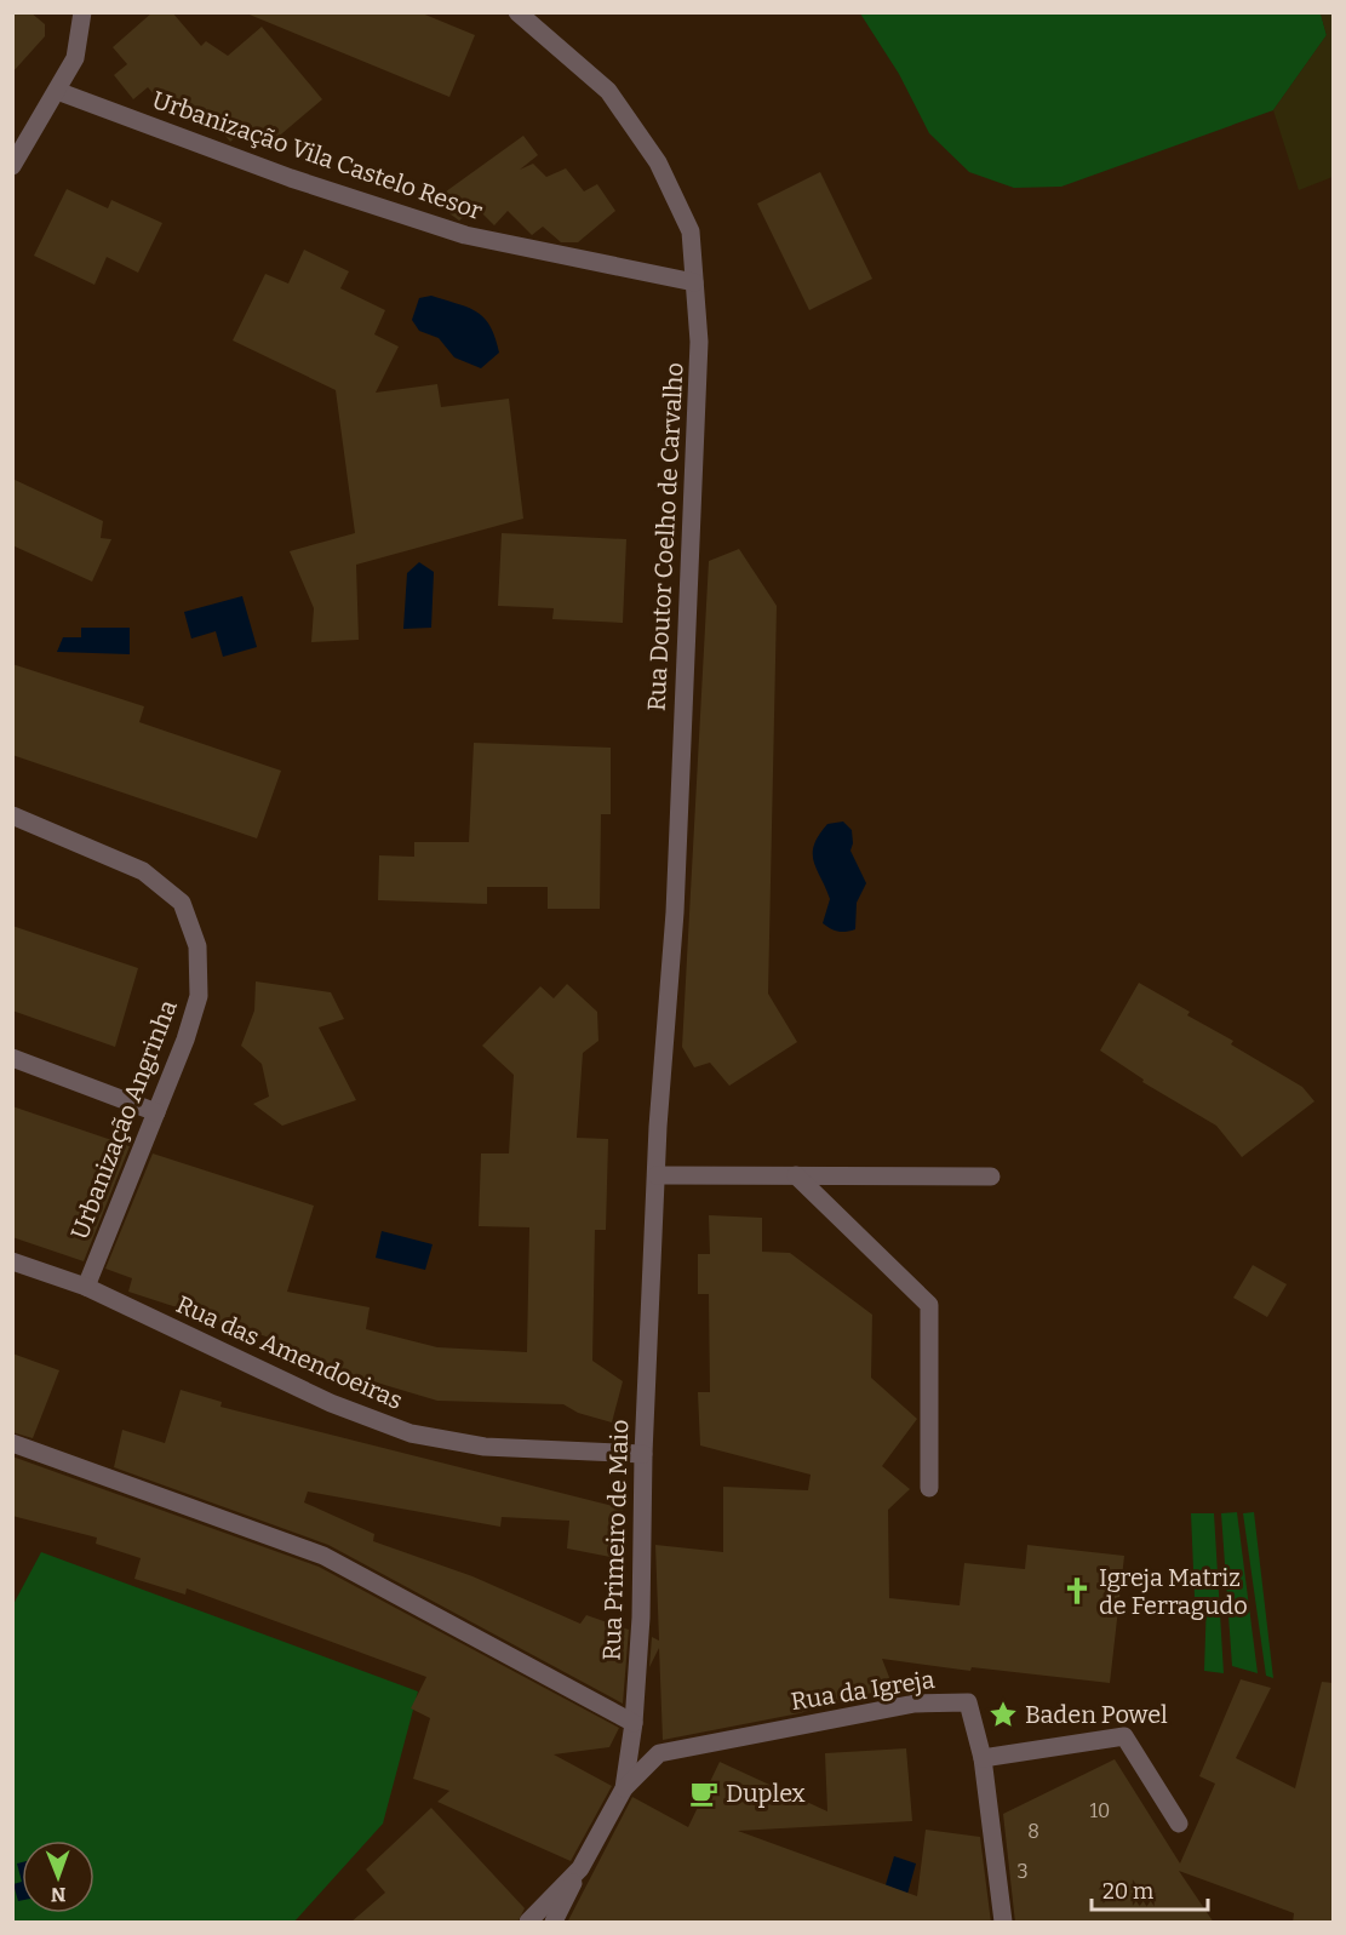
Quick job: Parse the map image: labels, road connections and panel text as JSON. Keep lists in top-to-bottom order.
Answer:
{
  "streets": {
    "street": [
      "Urbanização Vila Castelo Resor",
      "Rua Doutor Coelho de Carvalho",
      "Urbanização Angrinha",
      "Rua das Amendoeiras",
      "Rua Primeiro de Maio",
      "Rua da Igreja"
    ]
  },
  "crossings": [
    ["Urbanização Vila Castelo Resor", "Rua Doutor Coelho de Carvalho"],
    ["Rua Doutor Coelho de Carvalho", "Rua Primeiro de Maio"],
    ["Urbanização Angrinha", "Rua das Amendoeiras"],
    ["Rua das Amendoeiras", "Rua Primeiro de Maio"],
    ["Rua Primeiro de Maio", "Rua da Igreja"]
  ],
  "places": {
    "church": ["Igreja Matriz de Ferragudo"],
    "place": ["Baden Powel"],
    "cafe": ["Duplex"]
  },
  "house_numbers": ["10", "8", "3"],
  "scale_bar": "20 m",
  "north": "bottom"
}
